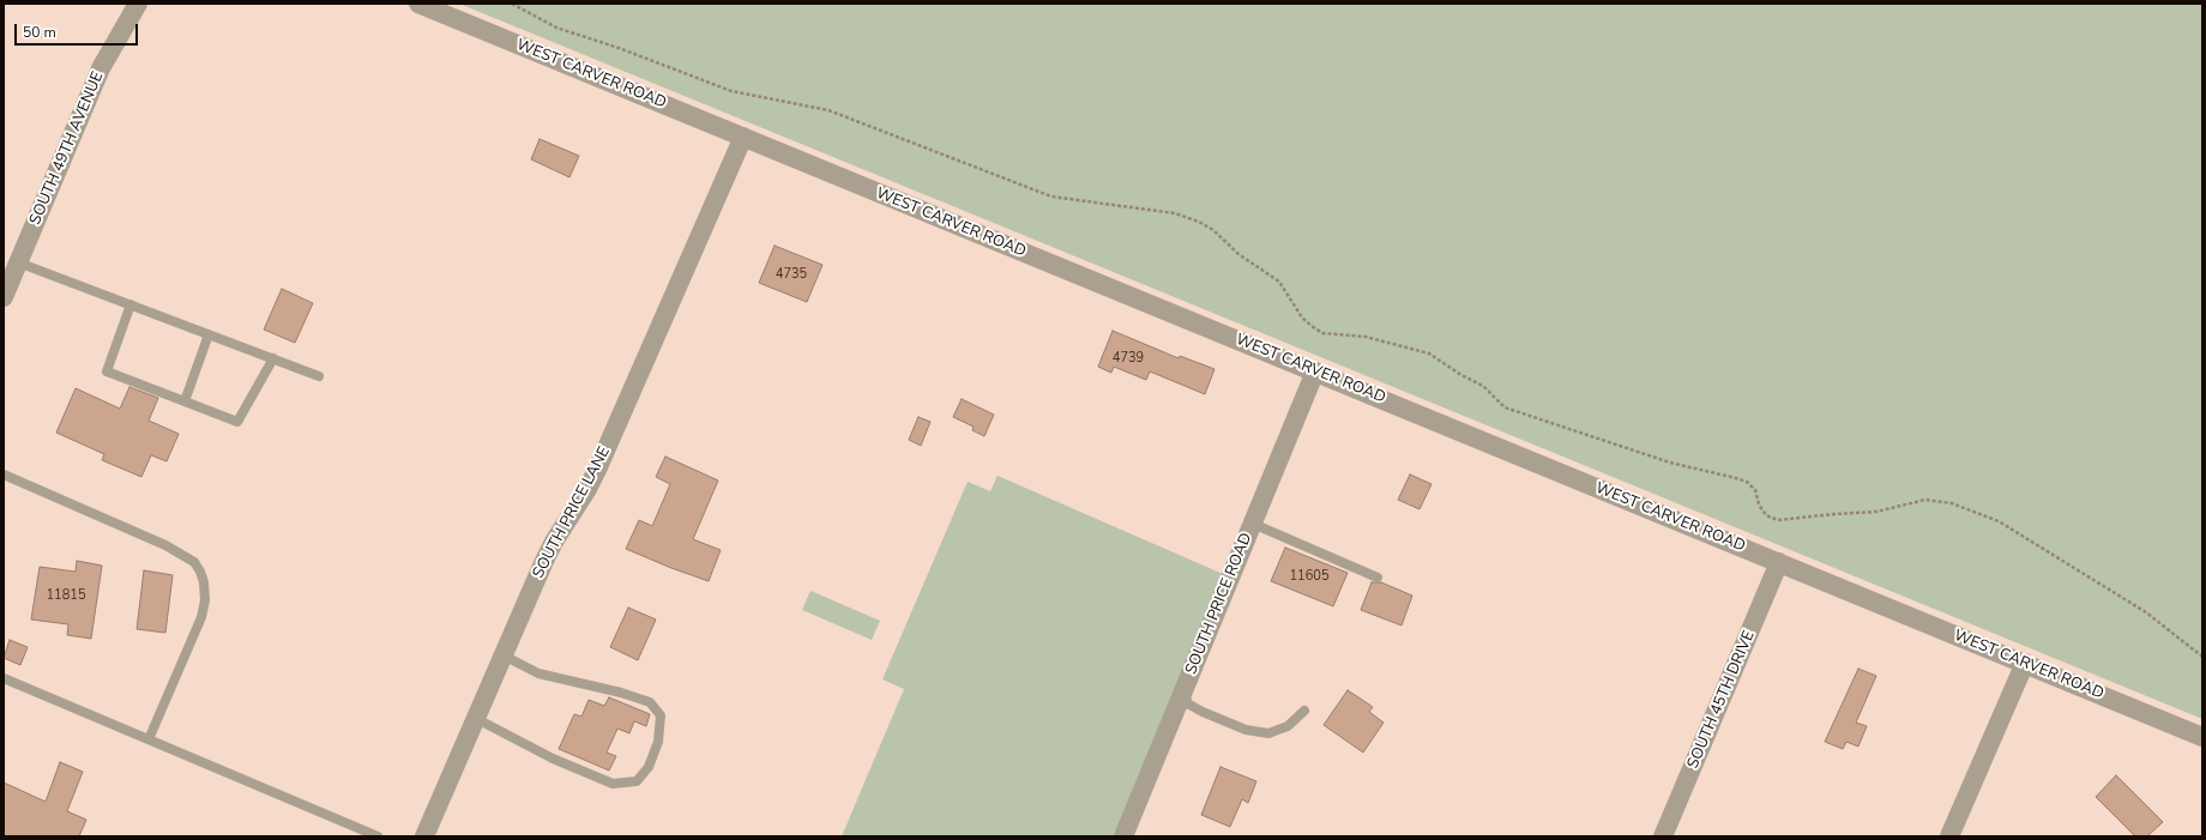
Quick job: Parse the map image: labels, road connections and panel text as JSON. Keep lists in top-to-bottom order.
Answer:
{
  "streets": {
    "street": [
      "WEST CARVER ROAD",
      "SOUTH 49TH AVENUE",
      "SOUTH PRICE LANE",
      "SOUTH PRICE ROAD",
      "SOUTH 45TH DRIVE"
    ]
  },
  "crossings": [
    ["WEST CARVER ROAD", "SOUTH PRICE LANE"],
    ["WEST CARVER ROAD", "SOUTH PRICE ROAD"],
    ["WEST CARVER ROAD", "SOUTH 45TH DRIVE"]
  ],
  "house_numbers": [
    "4735",
    "4739",
    "11605",
    "11815"
  ],
  "scale_bar": "50 m"
}
